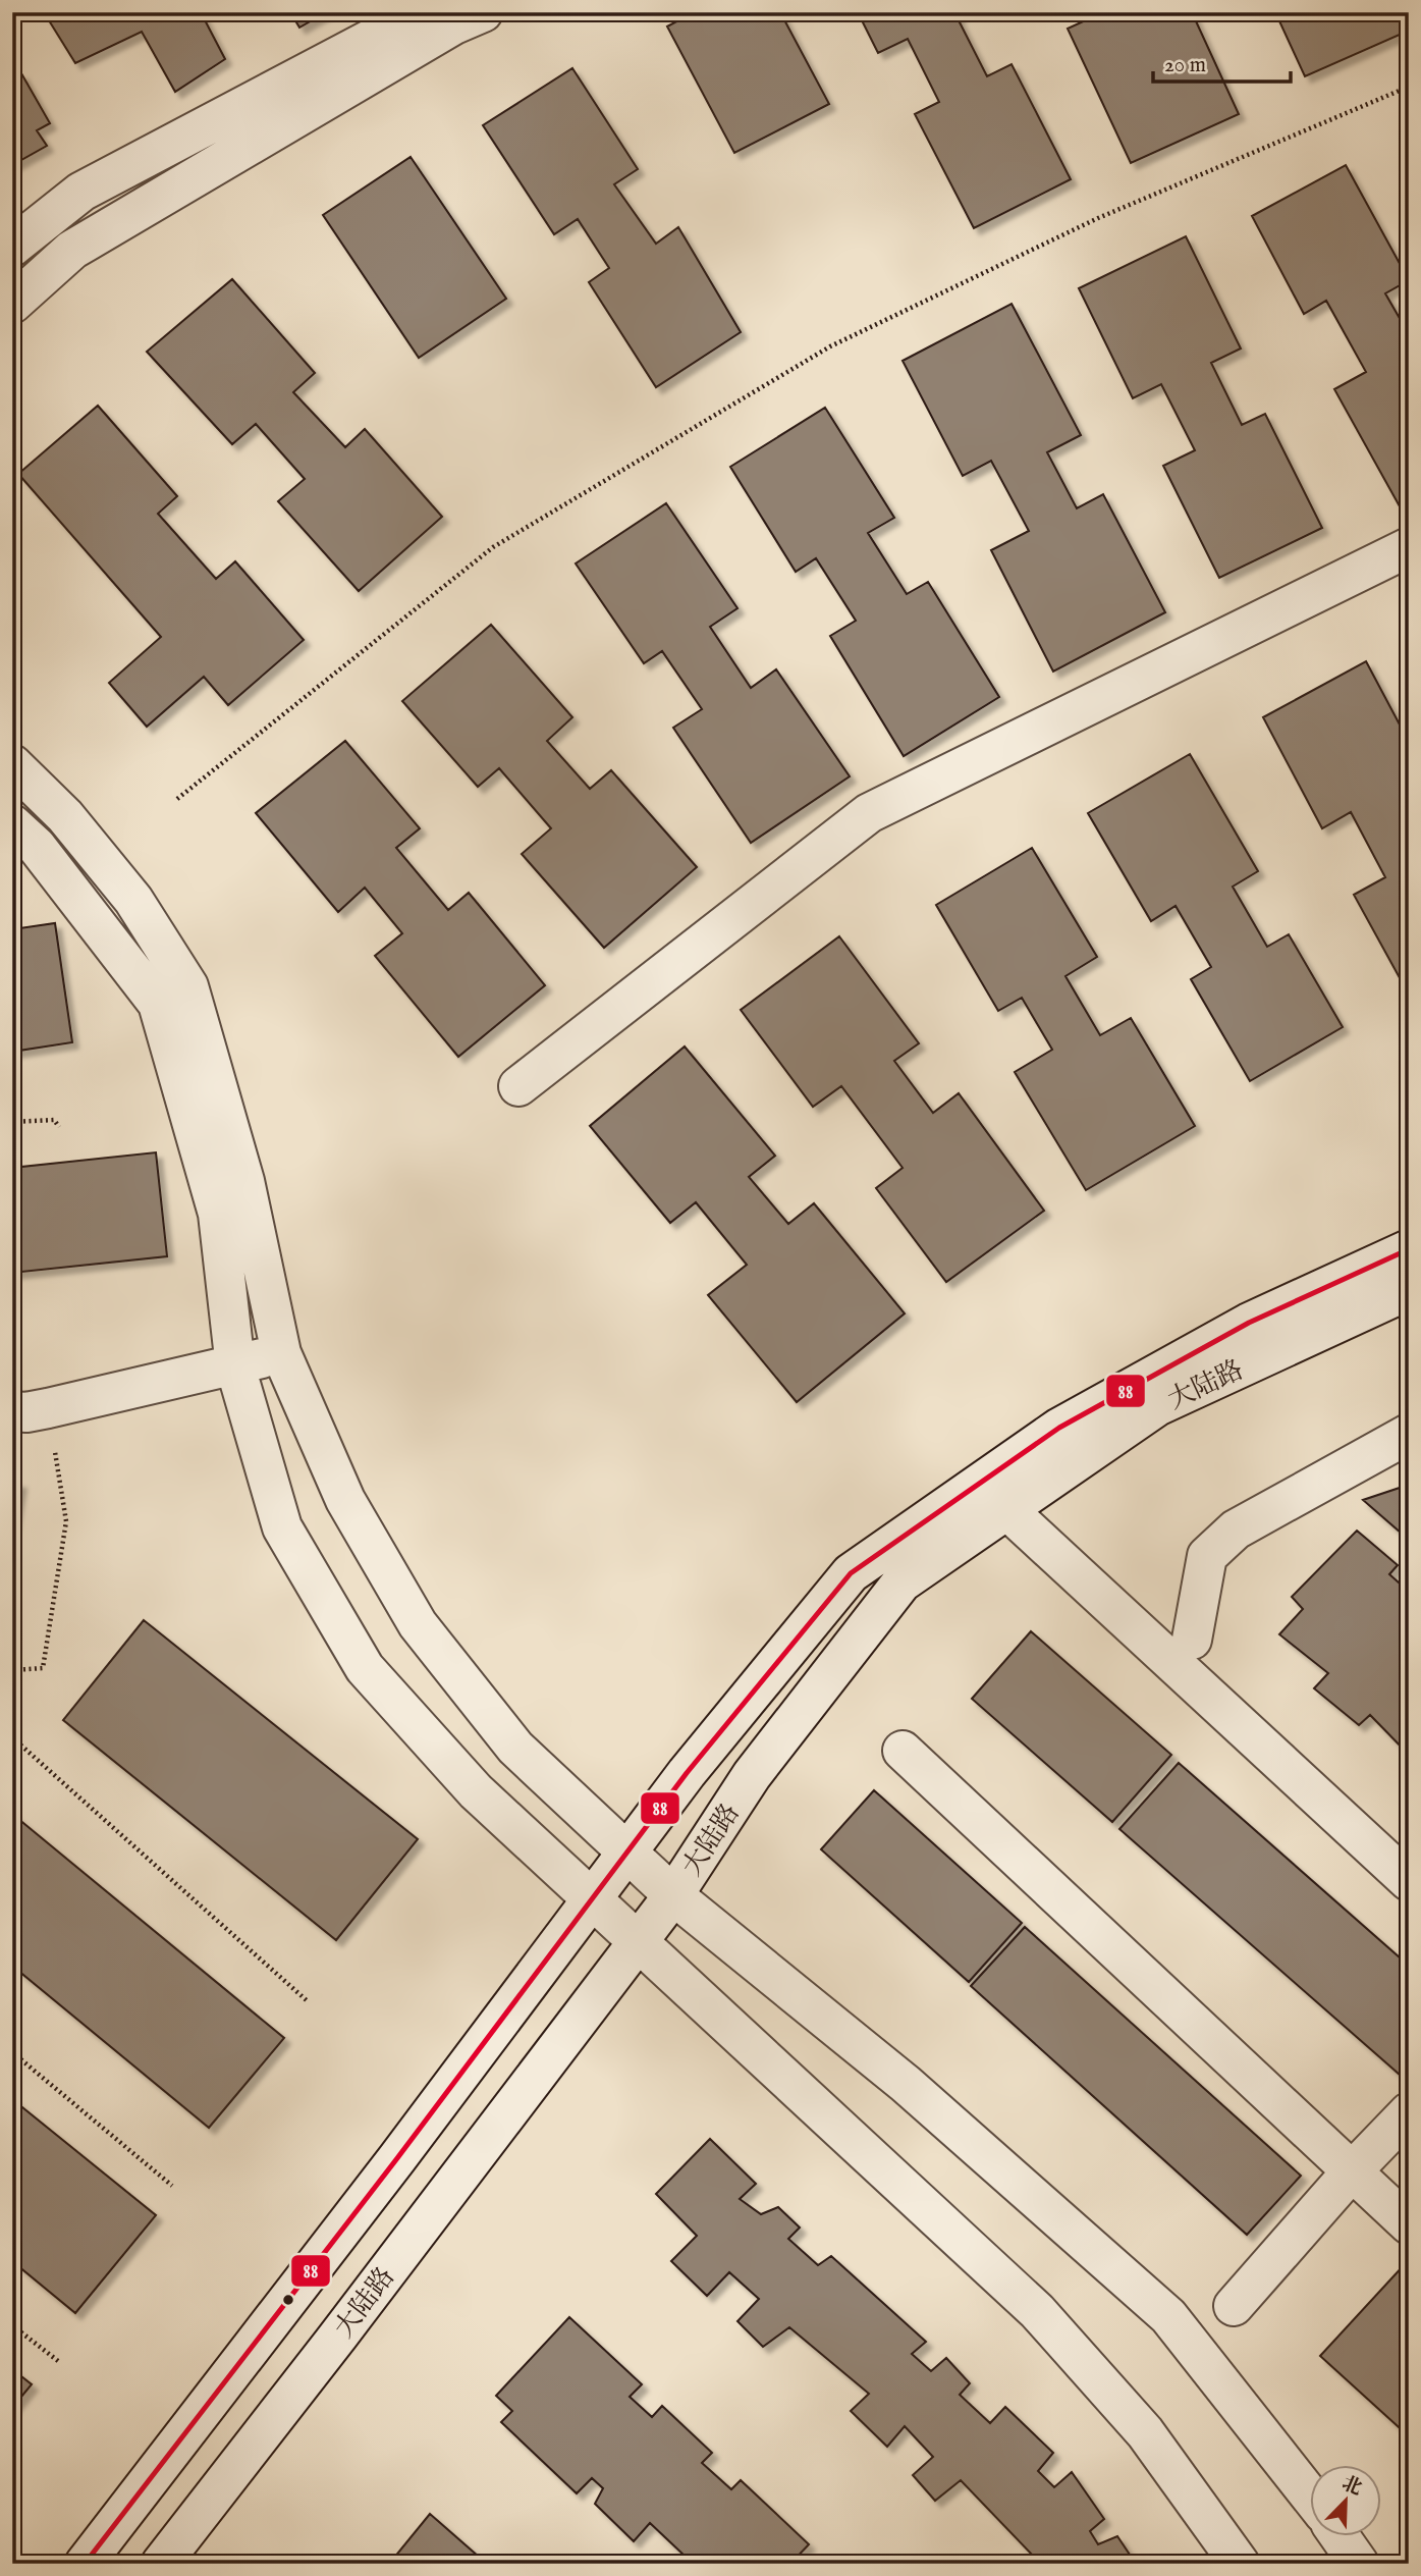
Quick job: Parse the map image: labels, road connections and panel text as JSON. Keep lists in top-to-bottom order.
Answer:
{
  "streets": {
    "street": ["大陆路"]
  },
  "lines": ["transit line 88"],
  "scale_bar": "20 m",
  "north": "top right"
}
